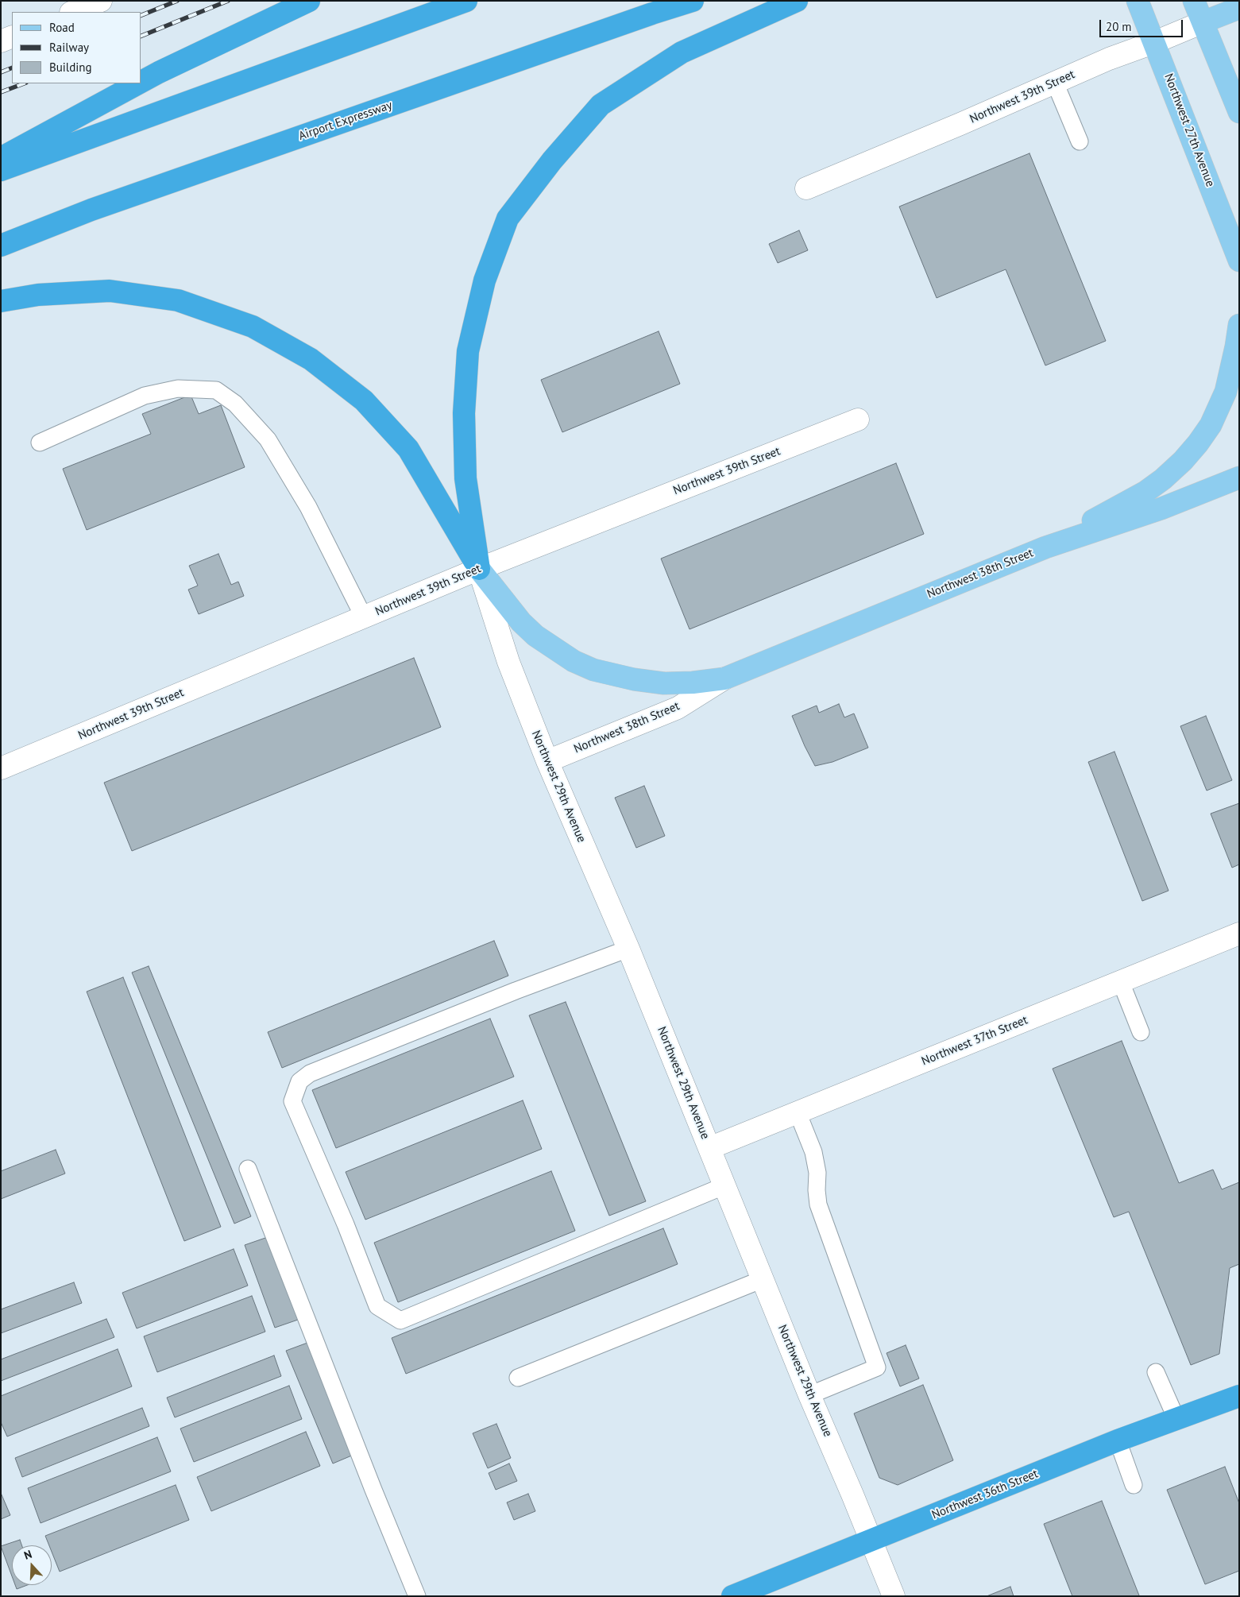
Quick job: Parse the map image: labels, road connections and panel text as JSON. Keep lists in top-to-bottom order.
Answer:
{
  "streets": {
    "highway": ["Airport Expressway", "Northwest 36th Street"],
    "main road": ["Northwest 39th Street", "Northwest 27th Avenue", "Northwest 38th Street"],
    "street": ["Northwest 29th Avenue", "Northwest 37th Street"]
  },
  "crossings": [
    ["Northwest 39th Street", "Northwest 27th Avenue"],
    ["Northwest 39th Street", "Northwest 38th Street"],
    ["Northwest 39th Street", "Northwest 29th Avenue"],
    ["Northwest 38th Street", "Northwest 29th Avenue"],
    ["Northwest 29th Avenue", "Northwest 37th Street"],
    ["Northwest 29th Avenue", "Northwest 36th Street"]
  ],
  "legend": ["Road", "Railway", "Building"],
  "scale_bar": "20 m",
  "north": "top"
}
